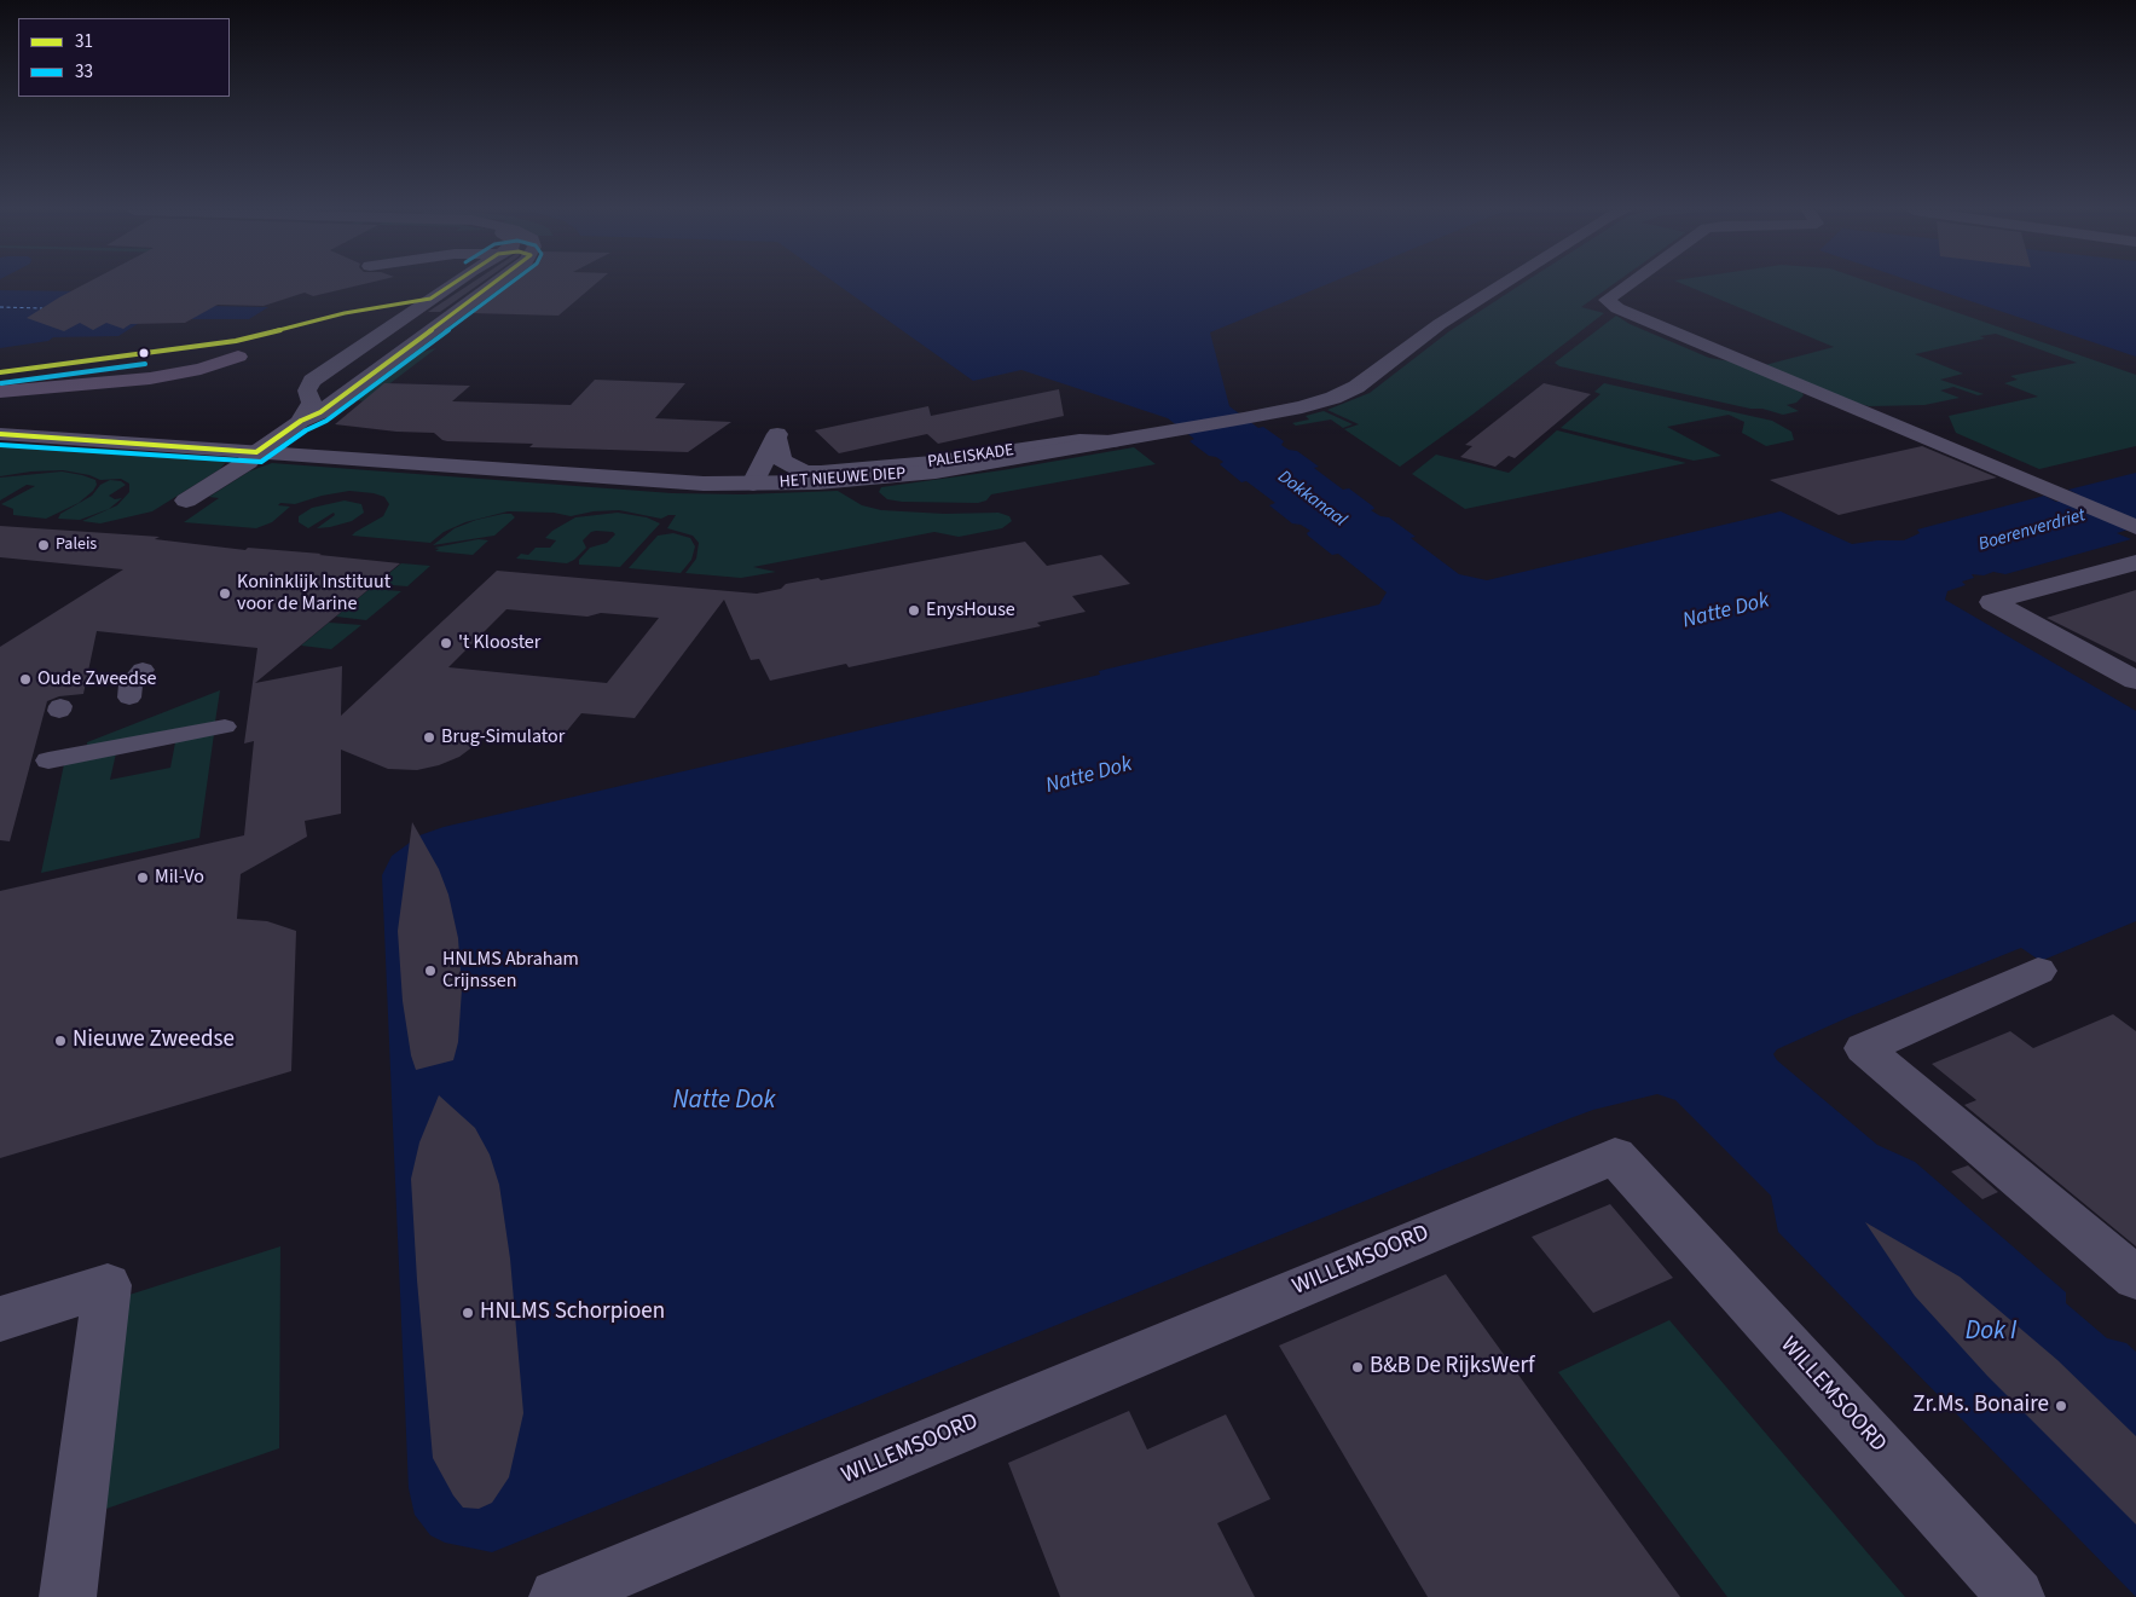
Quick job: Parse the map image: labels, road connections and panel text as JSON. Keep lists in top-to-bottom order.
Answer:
{
  "streets": {
    "street": ["PALEISKADE", "HET NIEUWE DIEP", "WILLEMSOORD"]
  },
  "crossings": [
    ["PALEISKADE", "HET NIEUWE DIEP"]
  ],
  "water": [
    "Dokkanaal",
    "Boerenverdriet",
    "Natte Dok",
    "Dok I"
  ],
  "places": [
    "Paleis",
    "Koninklijk Instituut voor de Marine",
    "EnysHouse",
    "'t Klooster",
    "Oude Zweedse",
    "Brug-Simulator",
    "Mil-Vo",
    "HNLMS Abraham Crijnssen",
    "Nieuwe Zweedse",
    "HNLMS Schorpioen",
    "B&B De RijksWerf",
    "Zr.Ms. Bonaire"
  ],
  "lines": ["transit line 31", "transit line 33"],
  "legend": ["31", "33"]
}
